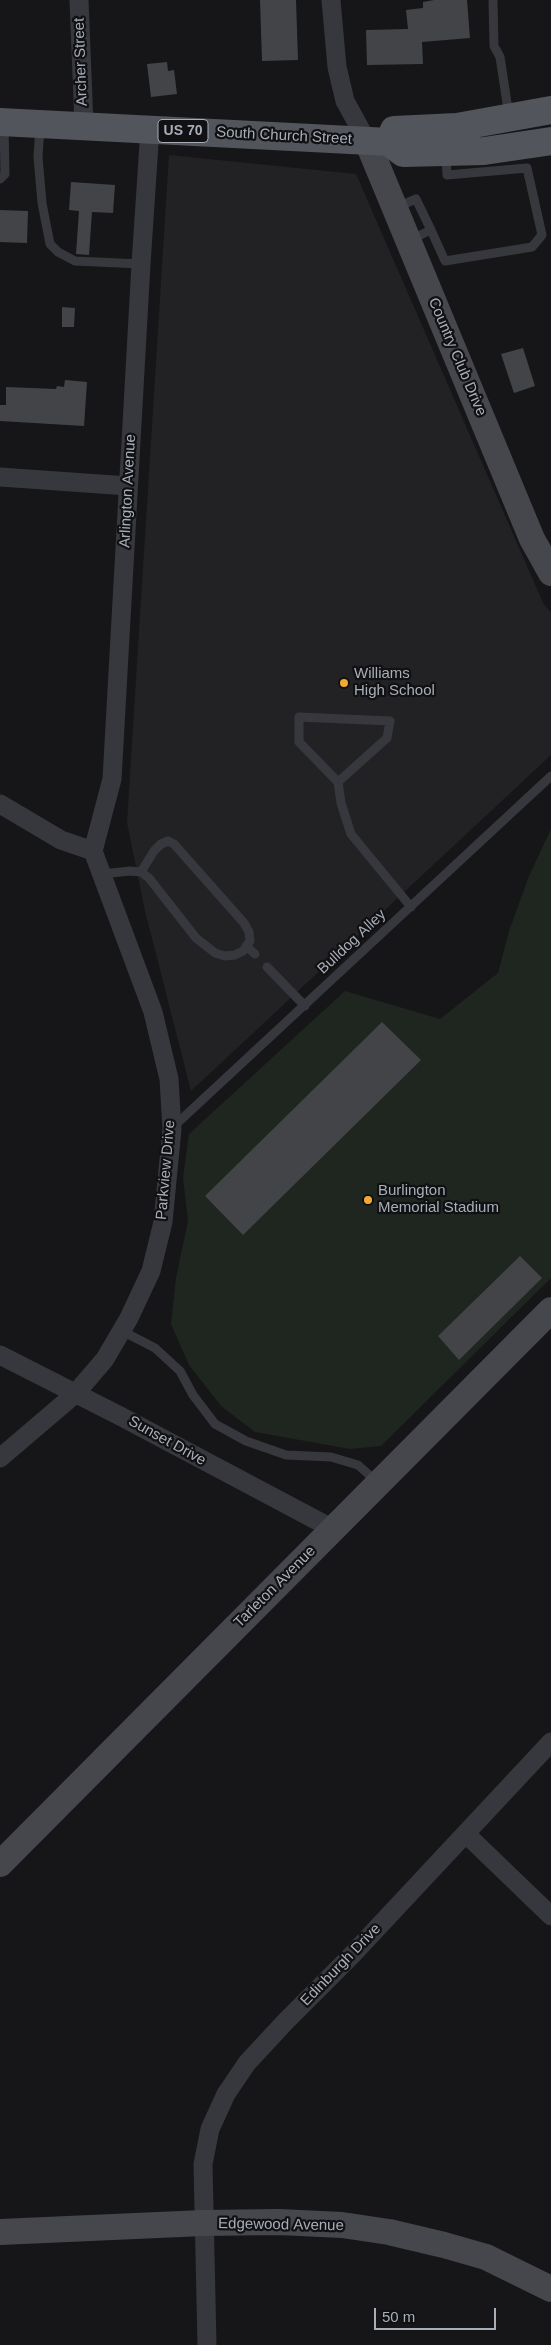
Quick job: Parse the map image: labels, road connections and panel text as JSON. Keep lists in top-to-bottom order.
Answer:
{
  "streets": {
    "main road": ["US 70", "South Church Street"],
    "street": [
      "Archer Street",
      "Country Club Drive",
      "Arlington Avenue",
      "Parkview Drive",
      "Sunset Drive",
      "Tarleton Avenue",
      "Edinburgh Drive",
      "Edgewood Avenue"
    ],
    "lane": ["Bulldog Alley"]
  },
  "crossings": [
    ["Archer Street", "South Church Street"],
    ["South Church Street", "Country Club Drive"],
    ["South Church Street", "Arlington Avenue"],
    ["Arlington Avenue", "Parkview Drive"],
    ["Bulldog Alley", "Parkview Drive"],
    ["Parkview Drive", "Sunset Drive"],
    ["Sunset Drive", "Tarleton Avenue"],
    ["Edinburgh Drive", "Edgewood Avenue"]
  ],
  "places": ["Williams High School", "Burlington Memorial Stadium"],
  "scale_bar": "50 m"
}
